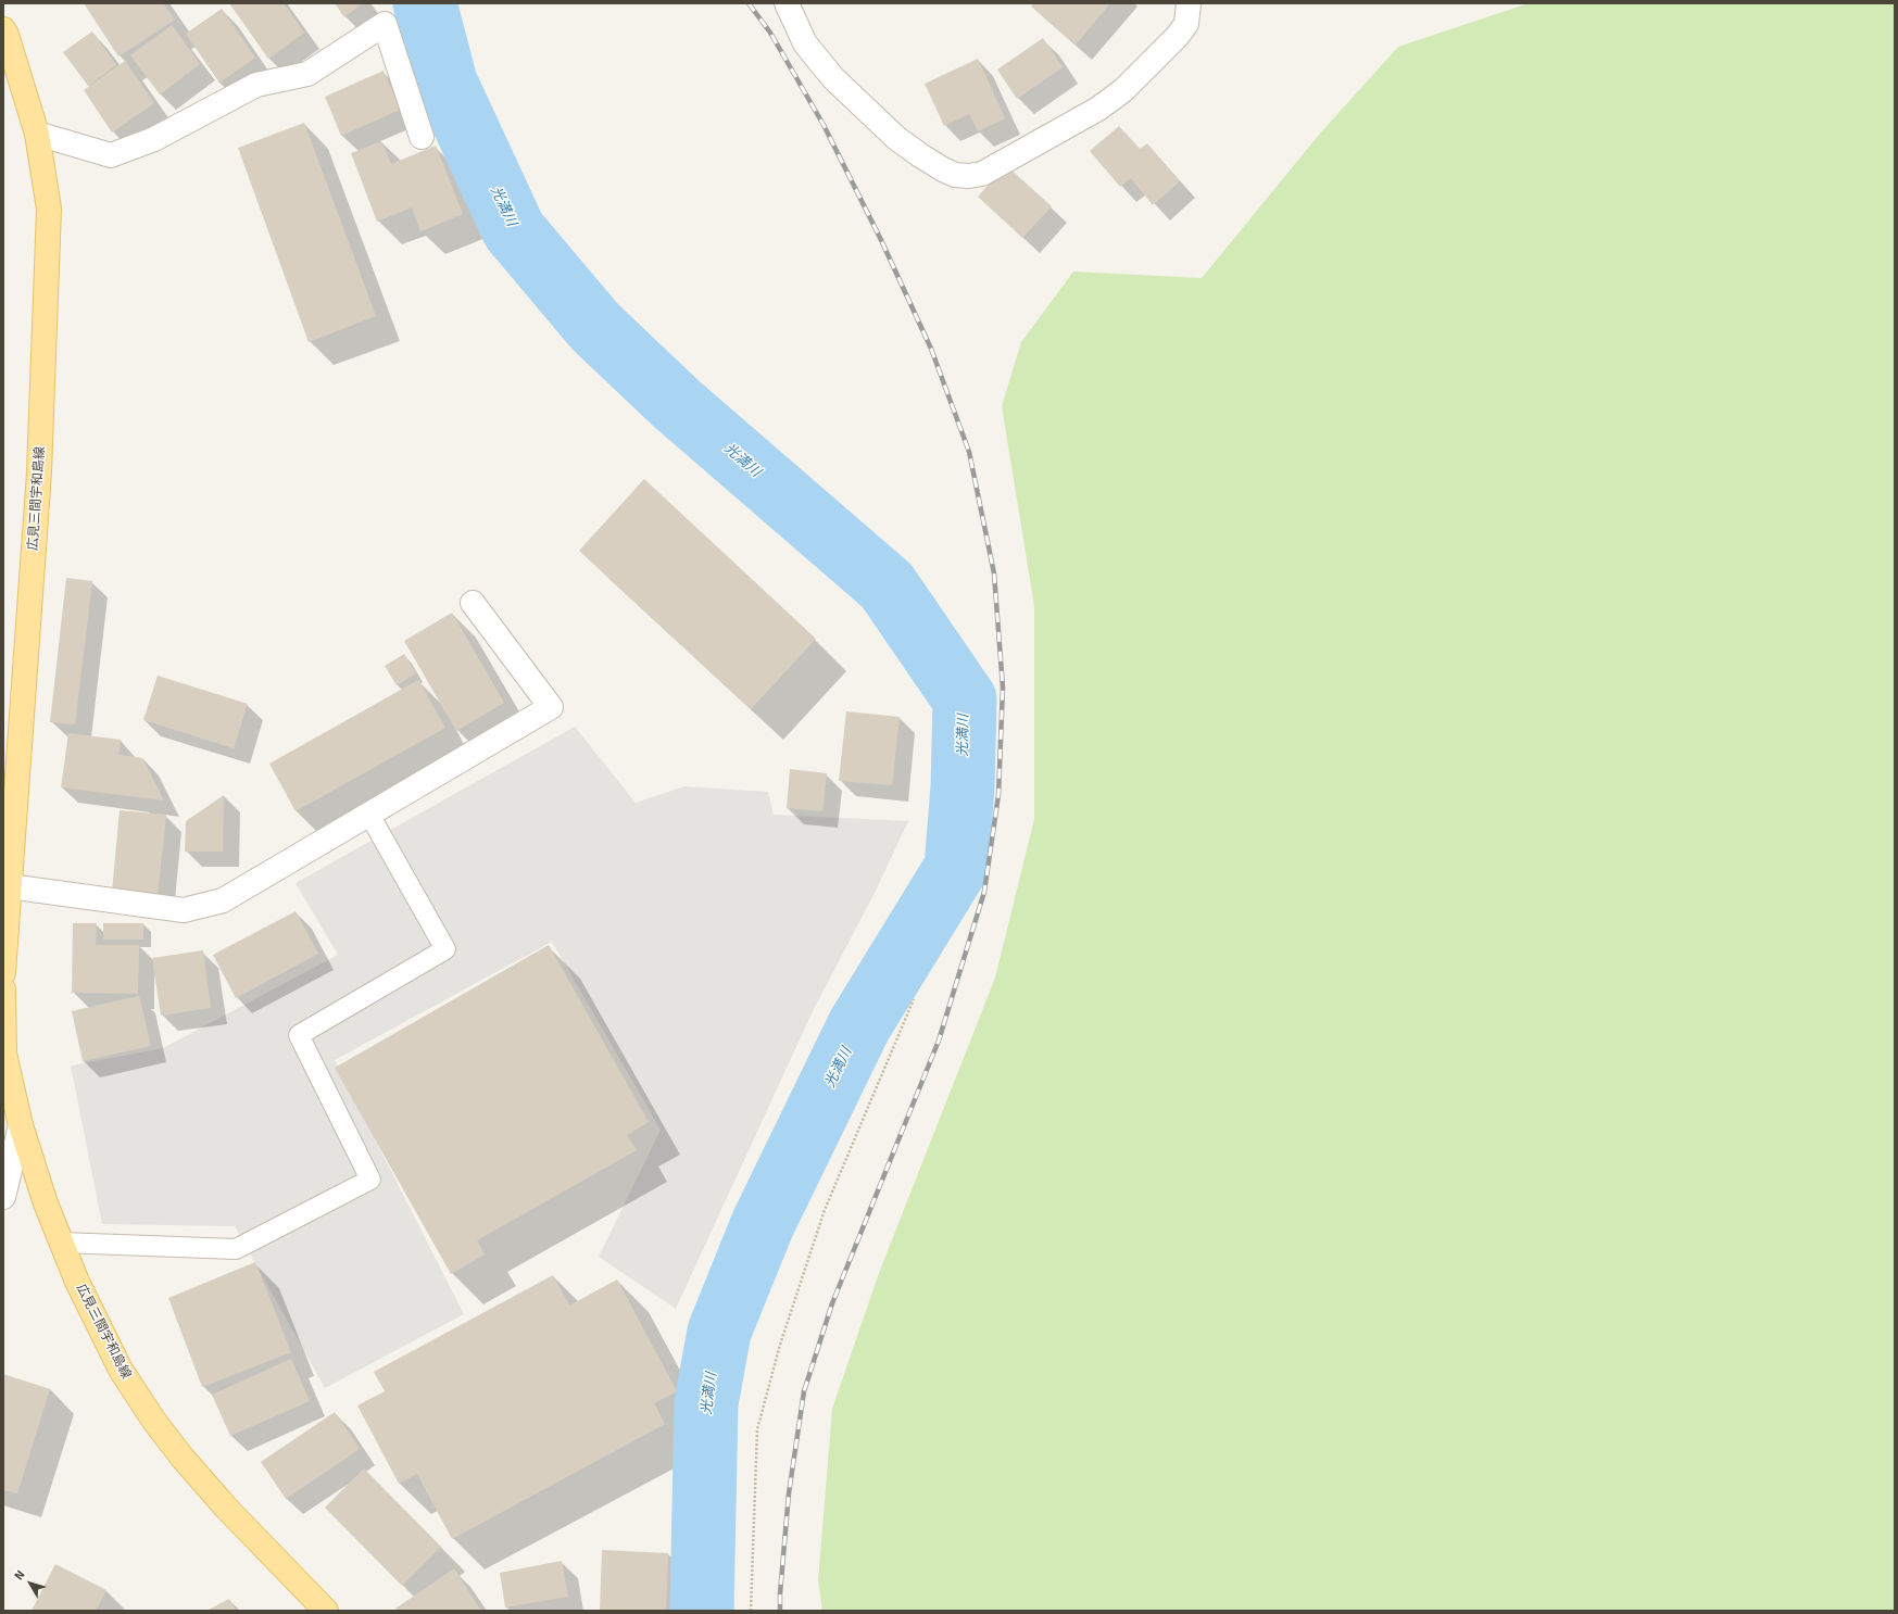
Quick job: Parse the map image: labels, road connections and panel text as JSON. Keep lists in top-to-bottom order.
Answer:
{
  "streets": {
    "main road": ["広見三間宇和島線"]
  },
  "water": ["光満川"],
  "north": "top left"
}
